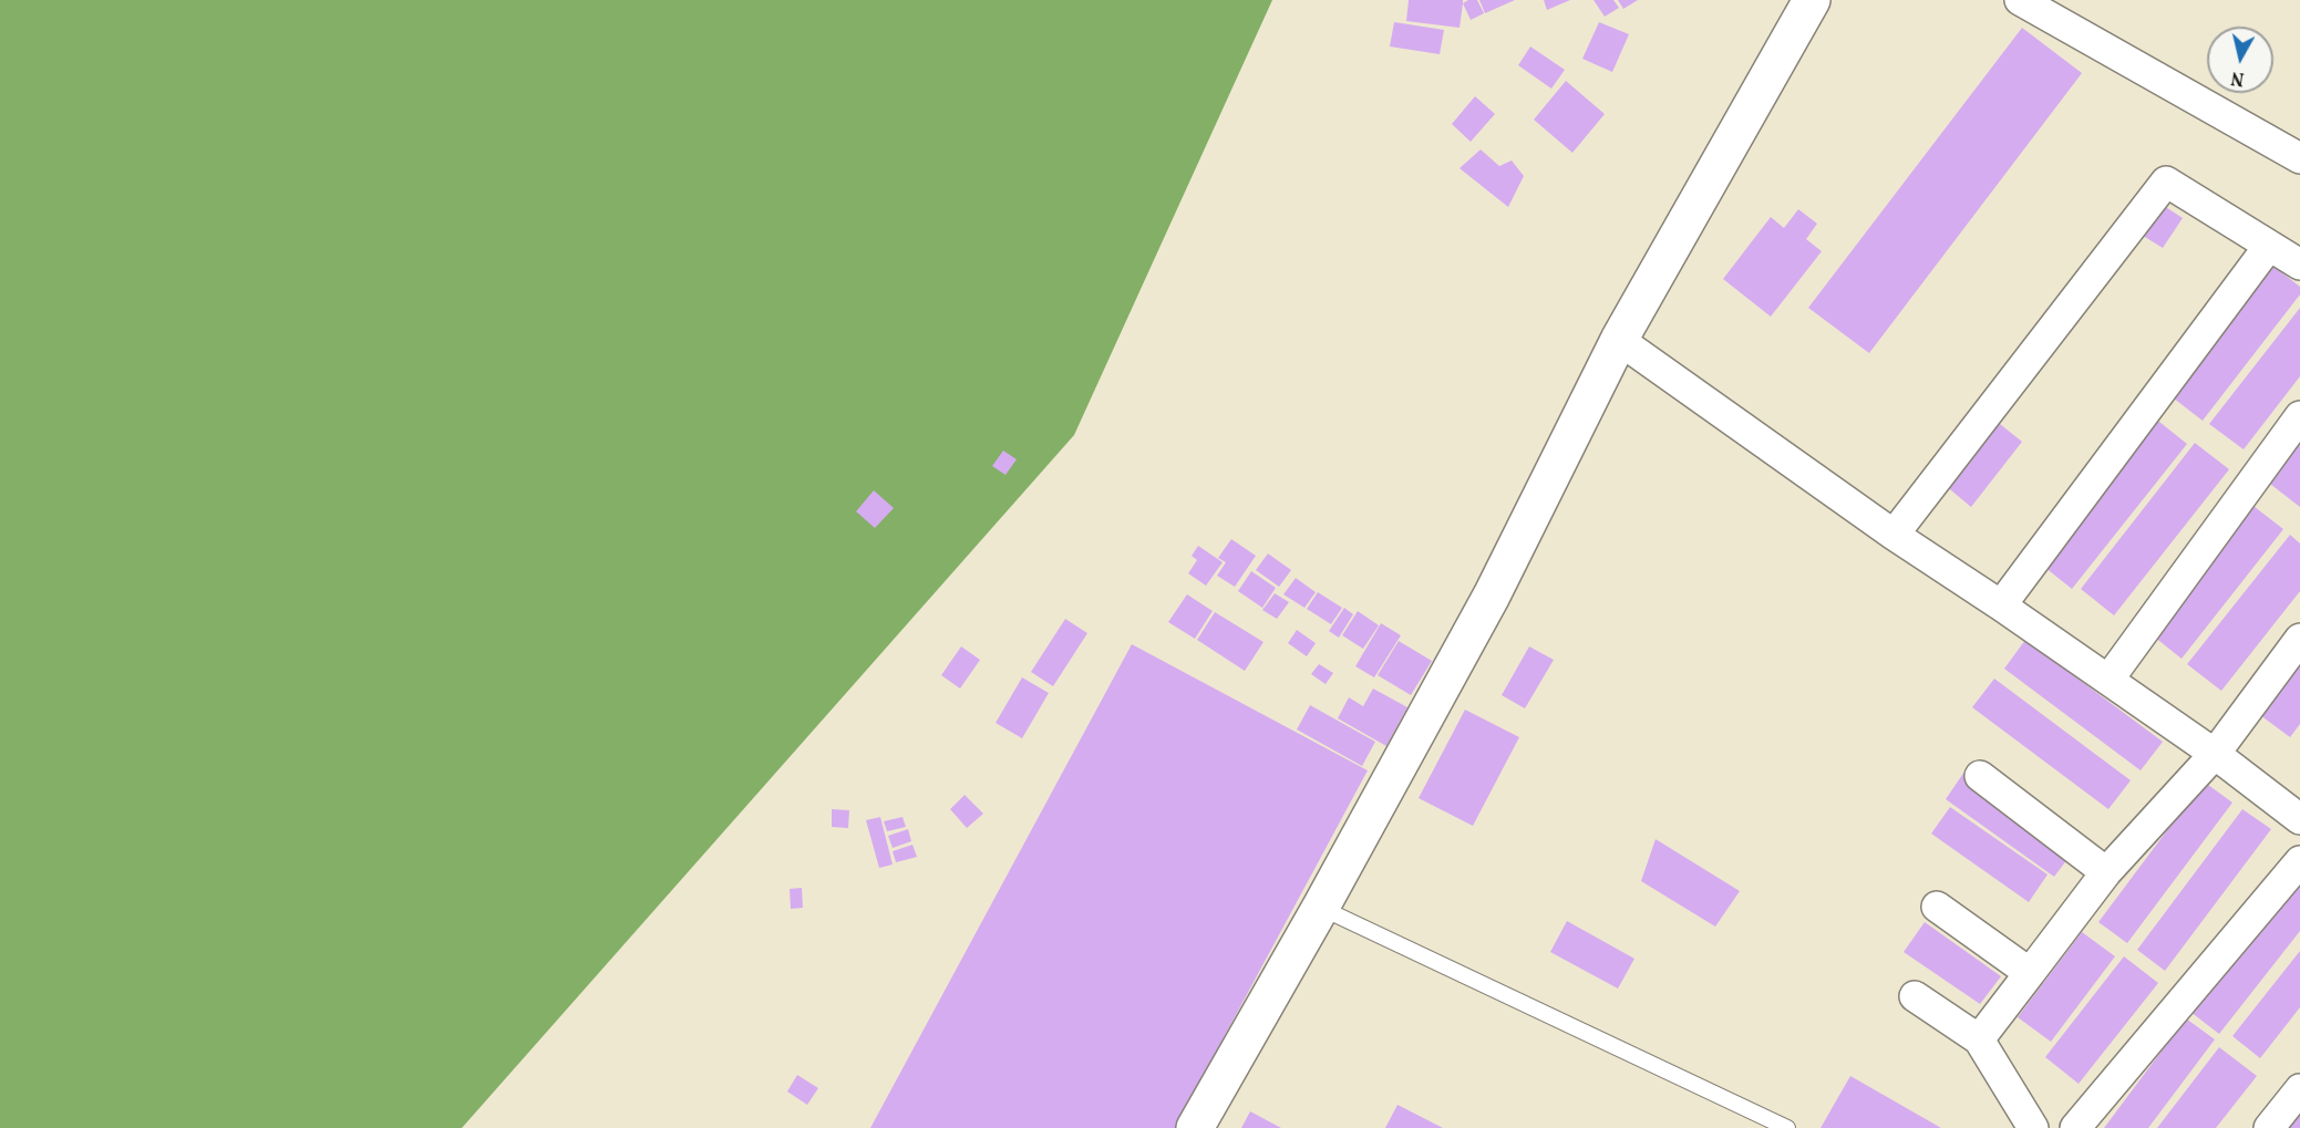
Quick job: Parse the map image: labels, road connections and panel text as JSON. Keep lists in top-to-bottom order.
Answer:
{
  "north": "bottom"
}
